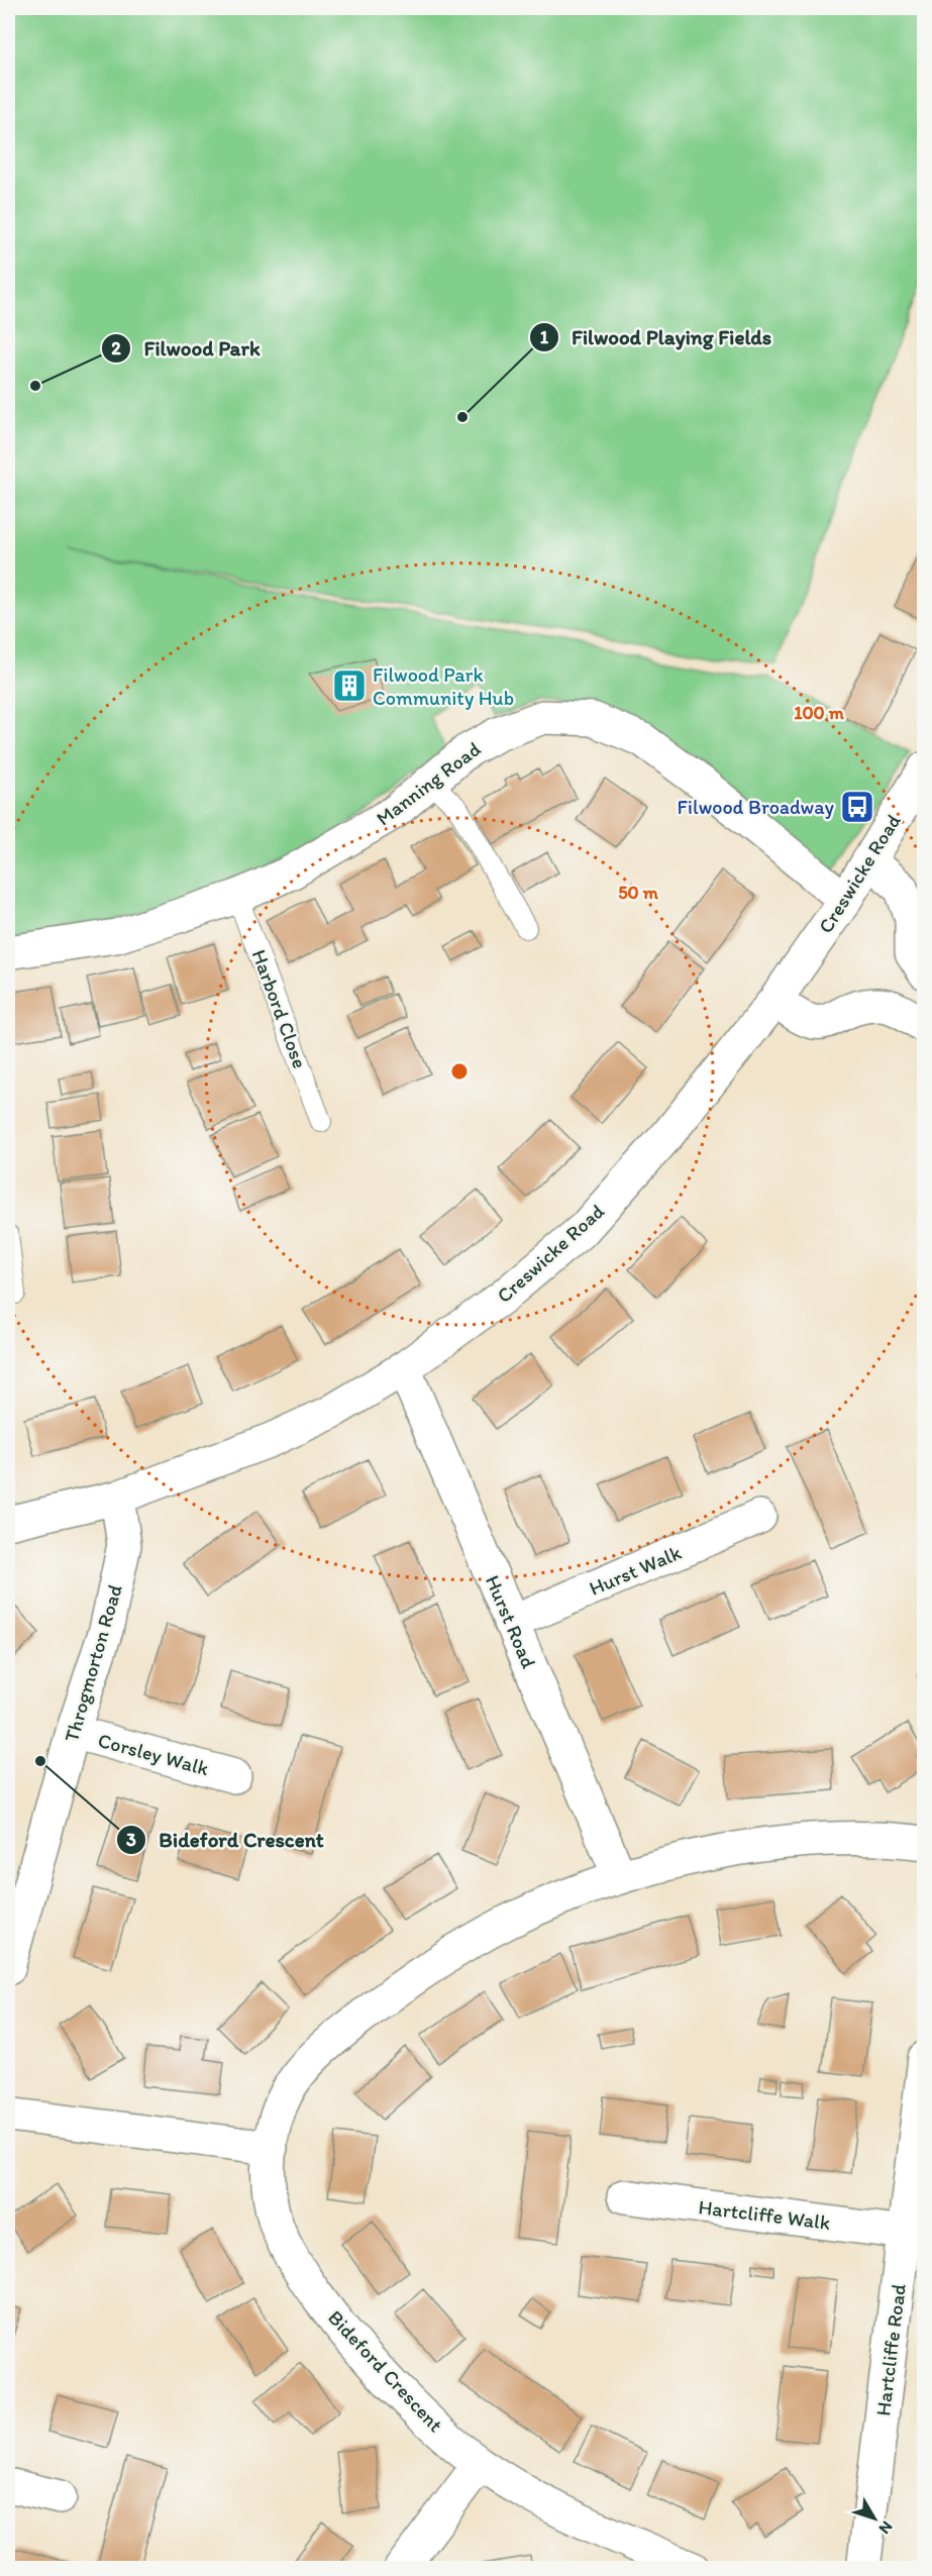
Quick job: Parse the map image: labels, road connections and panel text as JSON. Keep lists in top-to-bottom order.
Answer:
{
  "streets": {
    "street": [
      "Manning Road",
      "Creswicke Road",
      "Hurst Walk",
      "Hurst Road",
      "Throgmorton Road",
      "Corsley Walk",
      "Hartcliffe Walk",
      "Hartcliffe Road",
      "Bideford Crescent"
    ],
    "lane": ["Harbord Close"]
  },
  "crossings": [
    ["Manning Road", "Creswicke Road"],
    ["Manning Road", "Harbord Close"],
    ["Creswicke Road", "Hurst Road"],
    ["Creswicke Road", "Throgmorton Road"],
    ["Hurst Walk", "Hurst Road"],
    ["Hurst Road", "Bideford Crescent"],
    ["Throgmorton Road", "Corsley Walk"],
    ["Hartcliffe Walk", "Hartcliffe Road"]
  ],
  "places": {
    "other": ["Filwood Park", "Filwood Playing Fields", "Bideford Crescent"],
    "building": ["Filwood Park Community Hub"],
    "bus stop": ["Filwood Broadway"]
  },
  "north": "bottom right",
  "rings": ["100 m", "50 m"]
}
